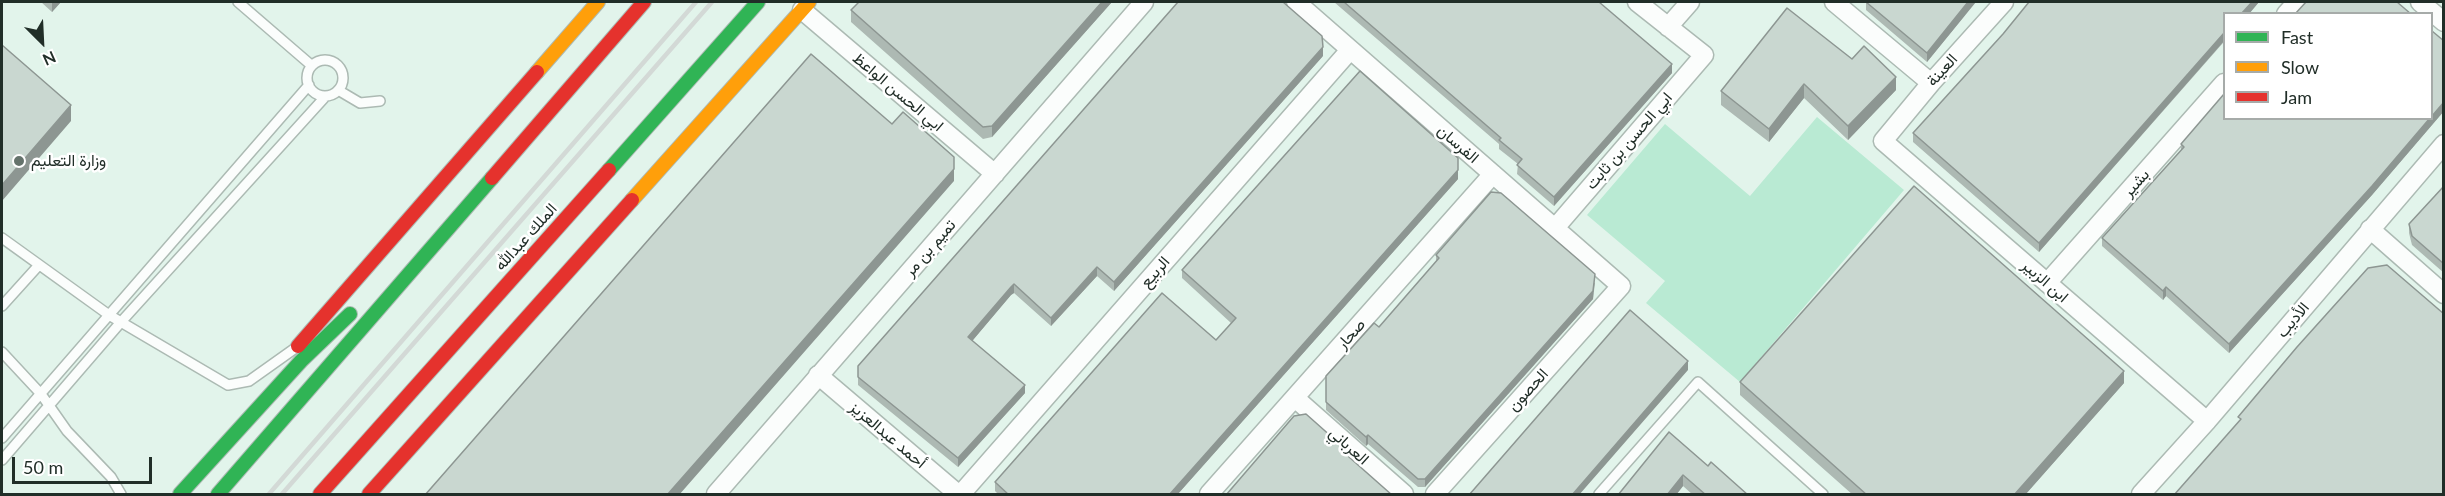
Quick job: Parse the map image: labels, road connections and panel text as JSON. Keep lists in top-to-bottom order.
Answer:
{
  "streets": {
    "main road": ["الملك عبدالله"],
    "street": [
      "العينة",
      "ابي الحسن الواعظ",
      "ابي الحسن بن ثابت",
      "الفرسان",
      "بشير",
      "تميم بن مر",
      "الربيع",
      "ابن الزبير",
      "الأديب",
      "صحار",
      "الحصون",
      "أحمد عبدالعزيز",
      "العرباني"
    ]
  },
  "crossings": [
    ["العينة", "ابن الزبير"],
    ["ابي الحسن الواعظ", "تميم بن مر"],
    ["ابي الحسن بن ثابت", "الفرسان"],
    ["الفرسان", "الربيع"],
    ["الفرسان", "صحار"],
    ["الفرسان", "الحصون"],
    ["بشير", "ابن الزبير"],
    ["تميم بن مر", "أحمد عبدالعزيز"],
    ["الربيع", "أحمد عبدالعزيز"],
    ["ابن الزبير", "الأديب"],
    ["صحار", "العرباني"]
  ],
  "places": ["وزارة التعليم"],
  "legend": ["Fast", "Slow", "Jam"],
  "scale_bar": "50 m",
  "north": "bottom right"
}
